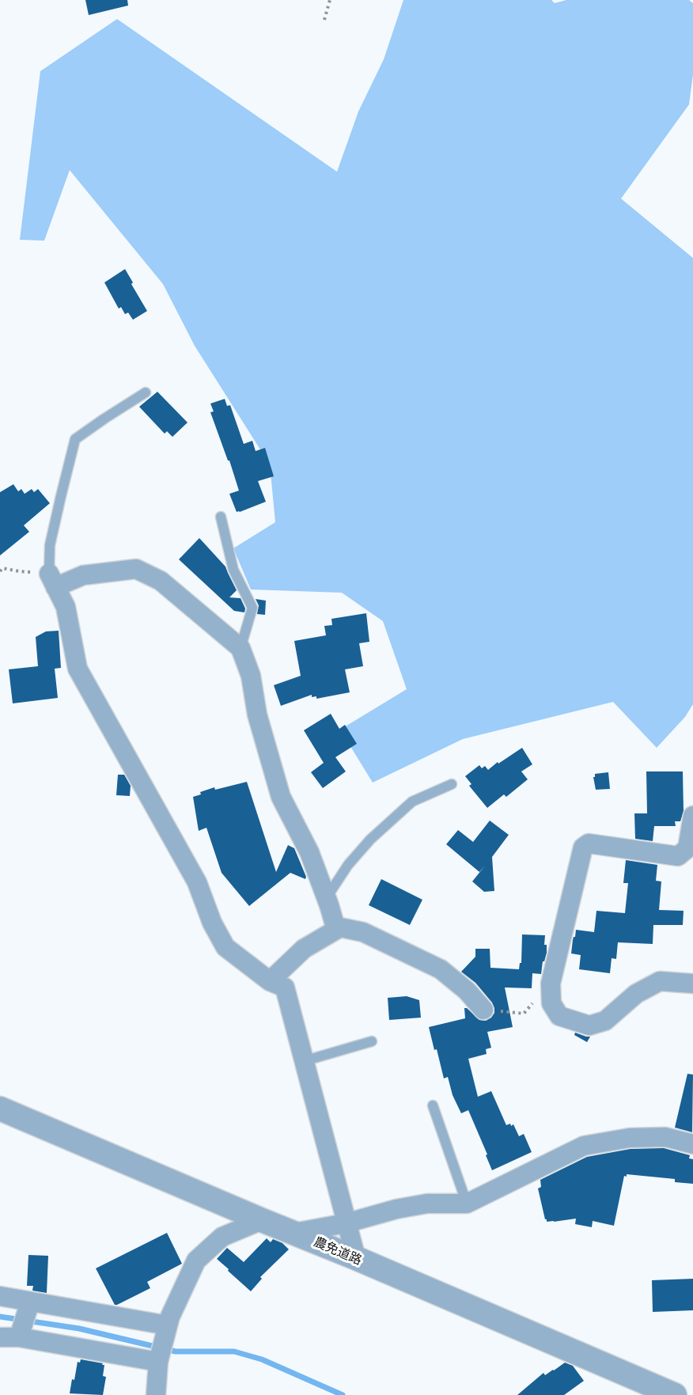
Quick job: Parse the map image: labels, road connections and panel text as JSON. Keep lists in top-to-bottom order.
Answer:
{
  "streets": {
    "street": ["農免道路"]
  }
}
